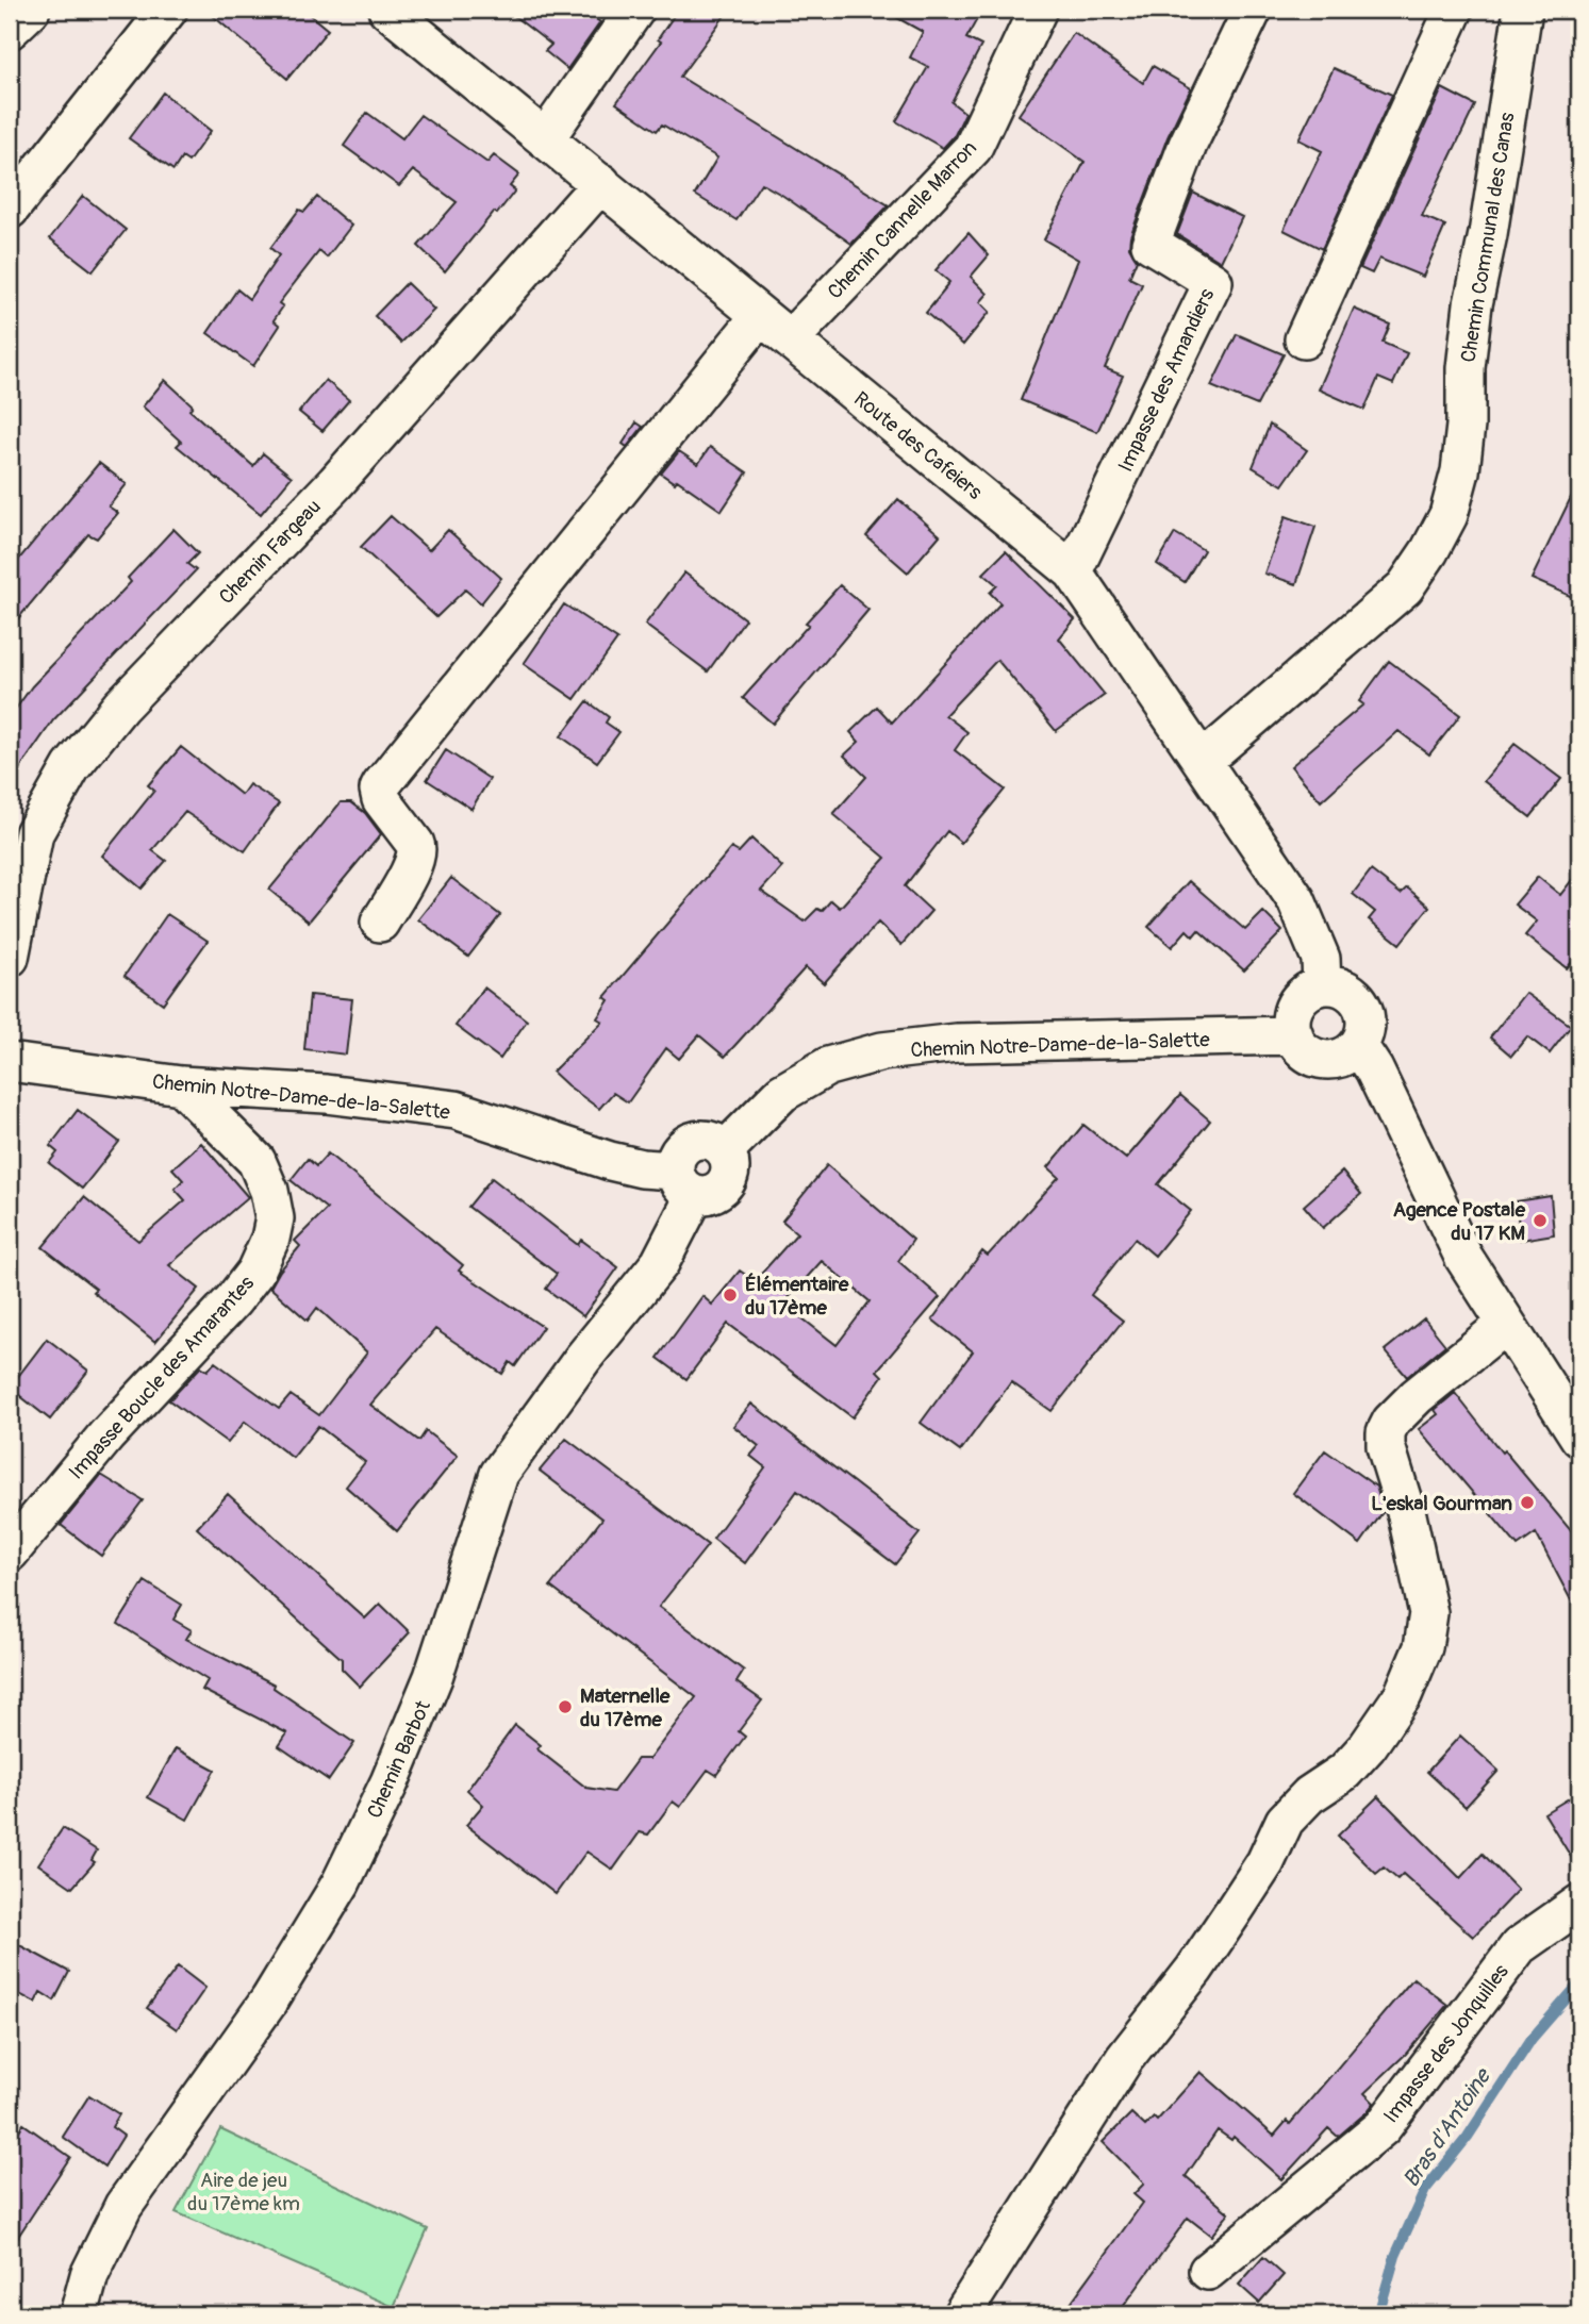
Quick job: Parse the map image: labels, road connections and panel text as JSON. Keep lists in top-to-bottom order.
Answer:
{
  "streets": {
    "street": [
      "Chemin Cannelle Marron",
      "Chemin Communal des Canas",
      "Impasse des Amandiers",
      "Route des Cafeiers",
      "Chemin Fargeau",
      "Chemin Notre-Dame-de-la-Salette",
      "Impasse Boucle des Amarantes",
      "Chemin Barbot",
      "Impasse des Jonquilles"
    ]
  },
  "crossings": [
    ["Chemin Cannelle Marron", "Route des Cafeiers"],
    ["Chemin Communal des Canas", "Route des Cafeiers"],
    ["Impasse des Amandiers", "Route des Cafeiers"],
    ["Route des Cafeiers", "Chemin Fargeau"],
    ["Route des Cafeiers", "Chemin Notre-Dame-de-la-Salette"],
    ["Chemin Notre-Dame-de-la-Salette", "Impasse Boucle des Amarantes"],
    ["Chemin Notre-Dame-de-la-Salette", "Chemin Barbot"]
  ],
  "water": ["Bras d'Antoine"],
  "parks": ["Aire de jeu du 17ème km"],
  "places": [
    "Agence Postale du 17 KM",
    "Élémentaire du 17ème",
    "L'eskal Gourman",
    "Maternelle du 17ème"
  ]
}
